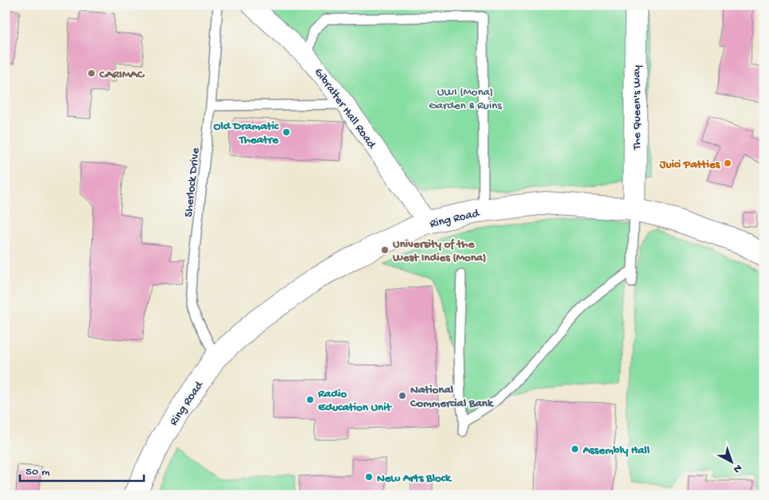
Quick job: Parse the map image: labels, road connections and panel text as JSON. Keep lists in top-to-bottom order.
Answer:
{
  "streets": {
    "street": ["Gibralter Hall Road", "The Queen's Way", "Ring Road"],
    "lane": ["Sherlock Drive"]
  },
  "crossings": [
    ["Gibralter Hall Road", "Ring Road"],
    ["The Queen's Way", "Ring Road"],
    ["Sherlock Drive", "Ring Road"]
  ],
  "parks": ["UWI (Mona) Garden & Ruins"],
  "places": [
    "CARIMAC",
    "Old Dramatic Theatre",
    "Juici Patties",
    "University of the West Indies (Mona)",
    "National Commercial Bank",
    "Radio Education Unit",
    "Assembly Hall",
    "New Arts Block"
  ],
  "scale_bar": "50 m",
  "north": "bottom right"
}
